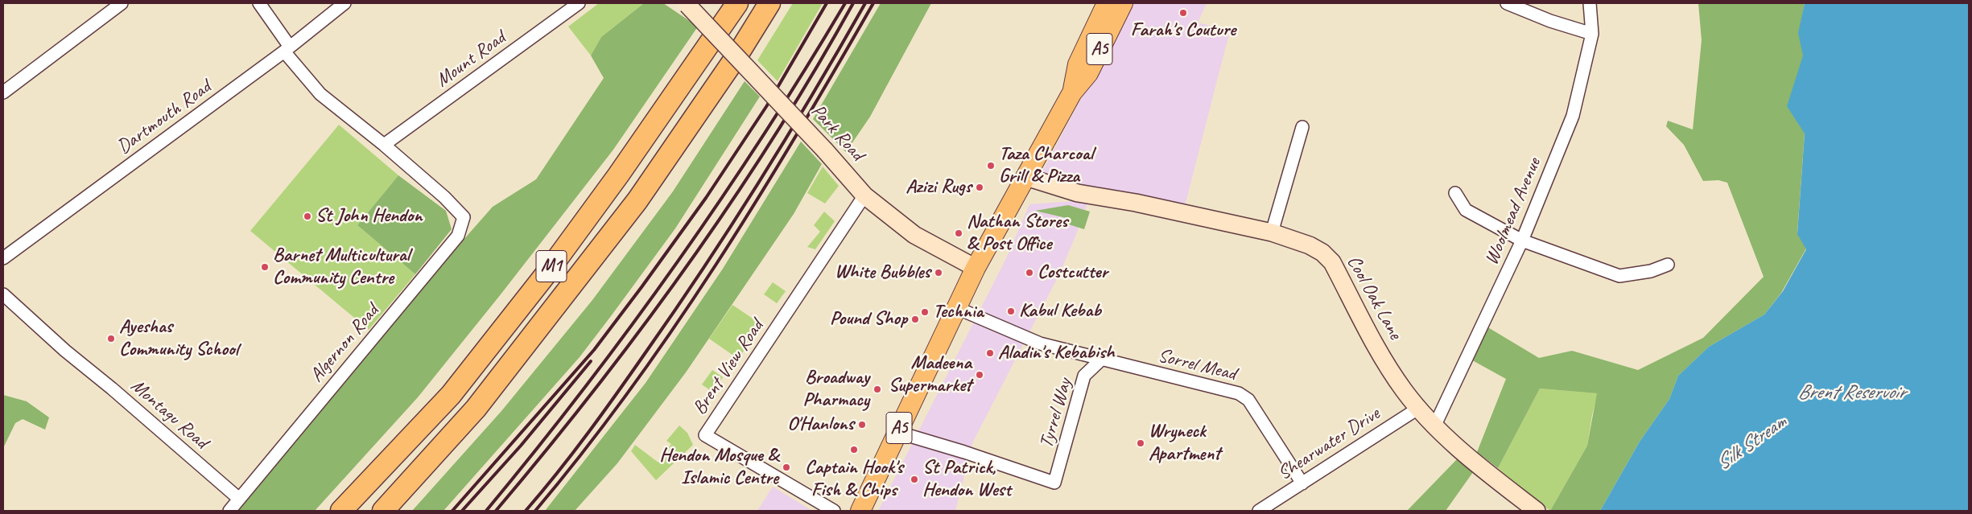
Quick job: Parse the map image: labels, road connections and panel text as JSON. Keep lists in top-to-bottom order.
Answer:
{
  "streets": {
    "highway": ["M1"],
    "main road": ["A5"],
    "street": [
      "Mount Road",
      "Dartmouth Road",
      "Park Road",
      "Woolmead Avenue",
      "Cool Oak Lane",
      "Algernon Road",
      "Sorrel Mead",
      "Brent View Road",
      "Tyrrel Way",
      "Montagu Road",
      "Shearwater Drive"
    ]
  },
  "crossings": [
    ["A5", "Park Road"],
    ["A5", "Cool Oak Lane"],
    ["A5", "Sorrel Mead"],
    ["A5", "Tyrrel Way"],
    ["Mount Road", "Algernon Road"],
    ["Dartmouth Road", "Algernon Road"],
    ["Park Road", "Brent View Road"],
    ["Woolmead Avenue", "Cool Oak Lane"],
    ["Cool Oak Lane", "Shearwater Drive"],
    ["Algernon Road", "Montagu Road"],
    ["Sorrel Mead", "Tyrrel Way"],
    ["Sorrel Mead", "Shearwater Drive"]
  ],
  "water": ["Brent Reservoir", "Silk Stream"],
  "places": [
    "Farah's Couture",
    "Taza Charcoal Grill & Pizza",
    "Azizi Rugs",
    "St John Hendon",
    "Nathan Stores & Post Office",
    "Barnet Multicultural Community Centre",
    "White Bubbles",
    "Costcutter",
    "Kabul Kebab",
    "Technia",
    "Pound Shop",
    "Ayeshas Community School",
    "Aladin's Kebabish",
    "Madeena Supermarket",
    "Broadway Pharmacy",
    "O'Hanlons",
    "Wryneck Apartment",
    "Captain Hook's Fish & Chips",
    "Hendon Mosque & Islamic Centre",
    "St Patrick, Hendon West"
  ]
}
